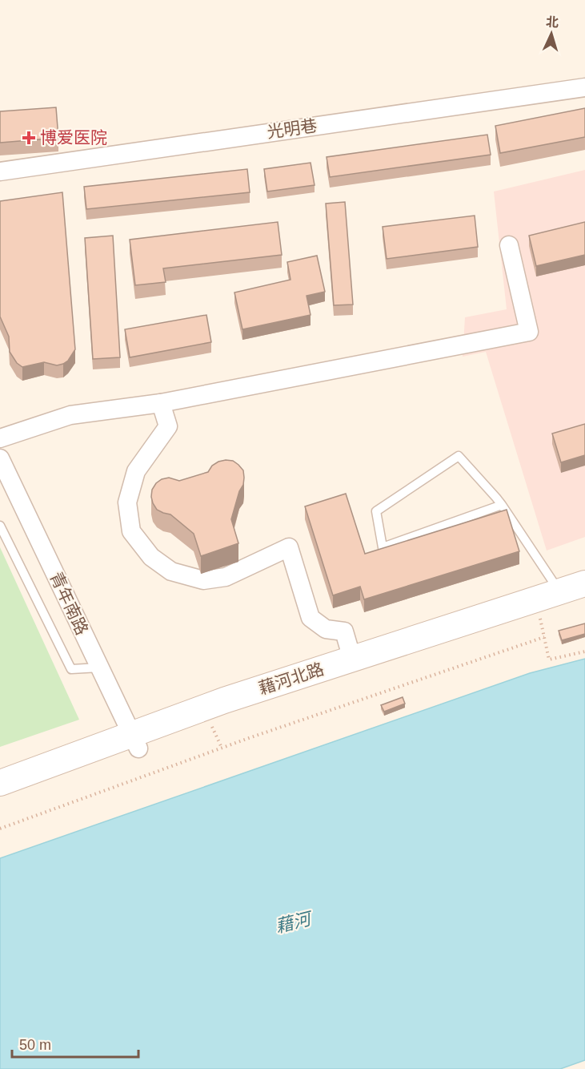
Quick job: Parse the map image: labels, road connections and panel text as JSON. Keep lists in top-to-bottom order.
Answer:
{
  "streets": {
    "main road": ["藉河北路"],
    "street": ["光明巷", "青年南路"]
  },
  "crossings": [
    ["青年南路", "藉河北路"]
  ],
  "water": ["藉河"],
  "places": {
    "health": ["博爱医院"]
  },
  "scale_bar": "50 m",
  "north": "top"
}
